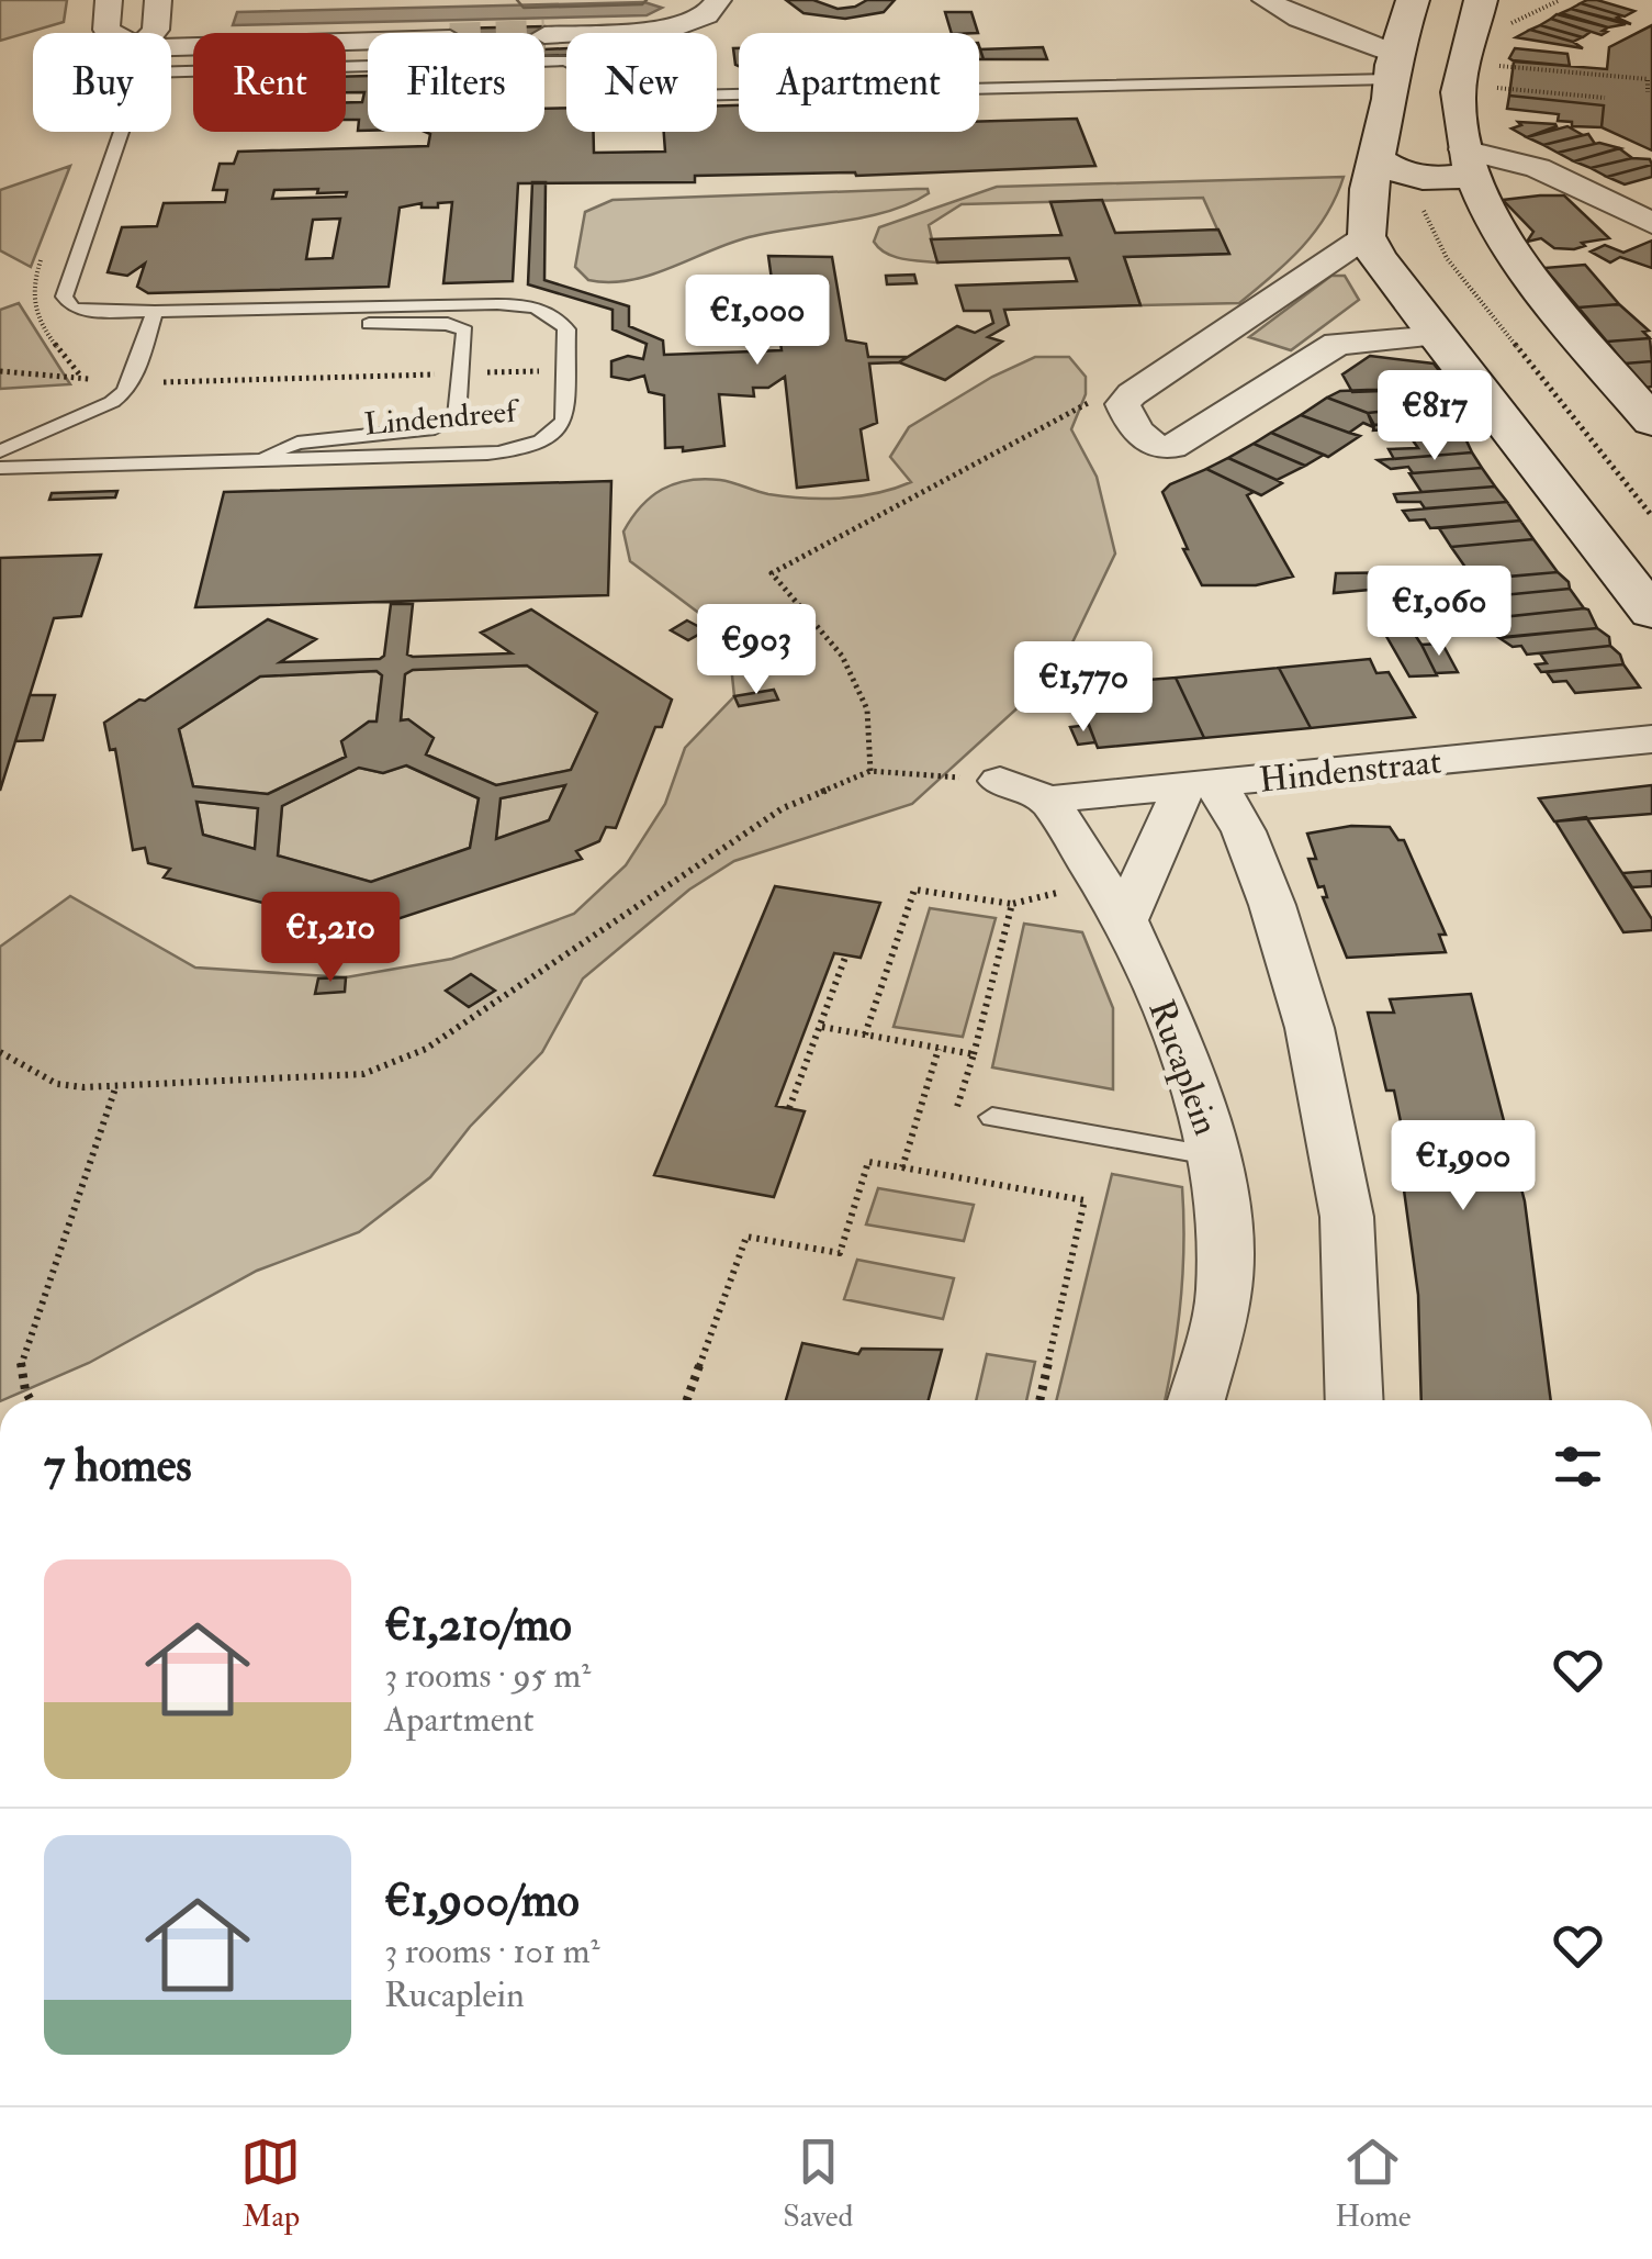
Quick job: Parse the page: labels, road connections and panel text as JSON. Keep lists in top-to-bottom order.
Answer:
{
  "streets": {
    "street": ["Lindendreef", "Hindenstraat", "Rucaplein"]
  },
  "crossings": [
    ["Hindenstraat", "Rucaplein"]
  ],
  "page": {
    "chip": [
      "Buy",
      "Rent",
      "Filters",
      "New",
      "Apartment"
    ],
    "price": [
      "€1,000",
      "€817",
      "€1,060",
      "€903",
      "€1,770",
      "€1,210",
      "€1,900"
    ],
    "heading": "7 homes",
    "list": [
      {
        "name": "€1,210/mo",
        "note": "3 rooms · 95 m² · Apartment"
      },
      {
        "name": "€1,900/mo",
        "note": "3 rooms · 101 m² · Rucaplein"
      }
    ],
    "tabs": ["Map", "Saved", "Home"]
  }
}
